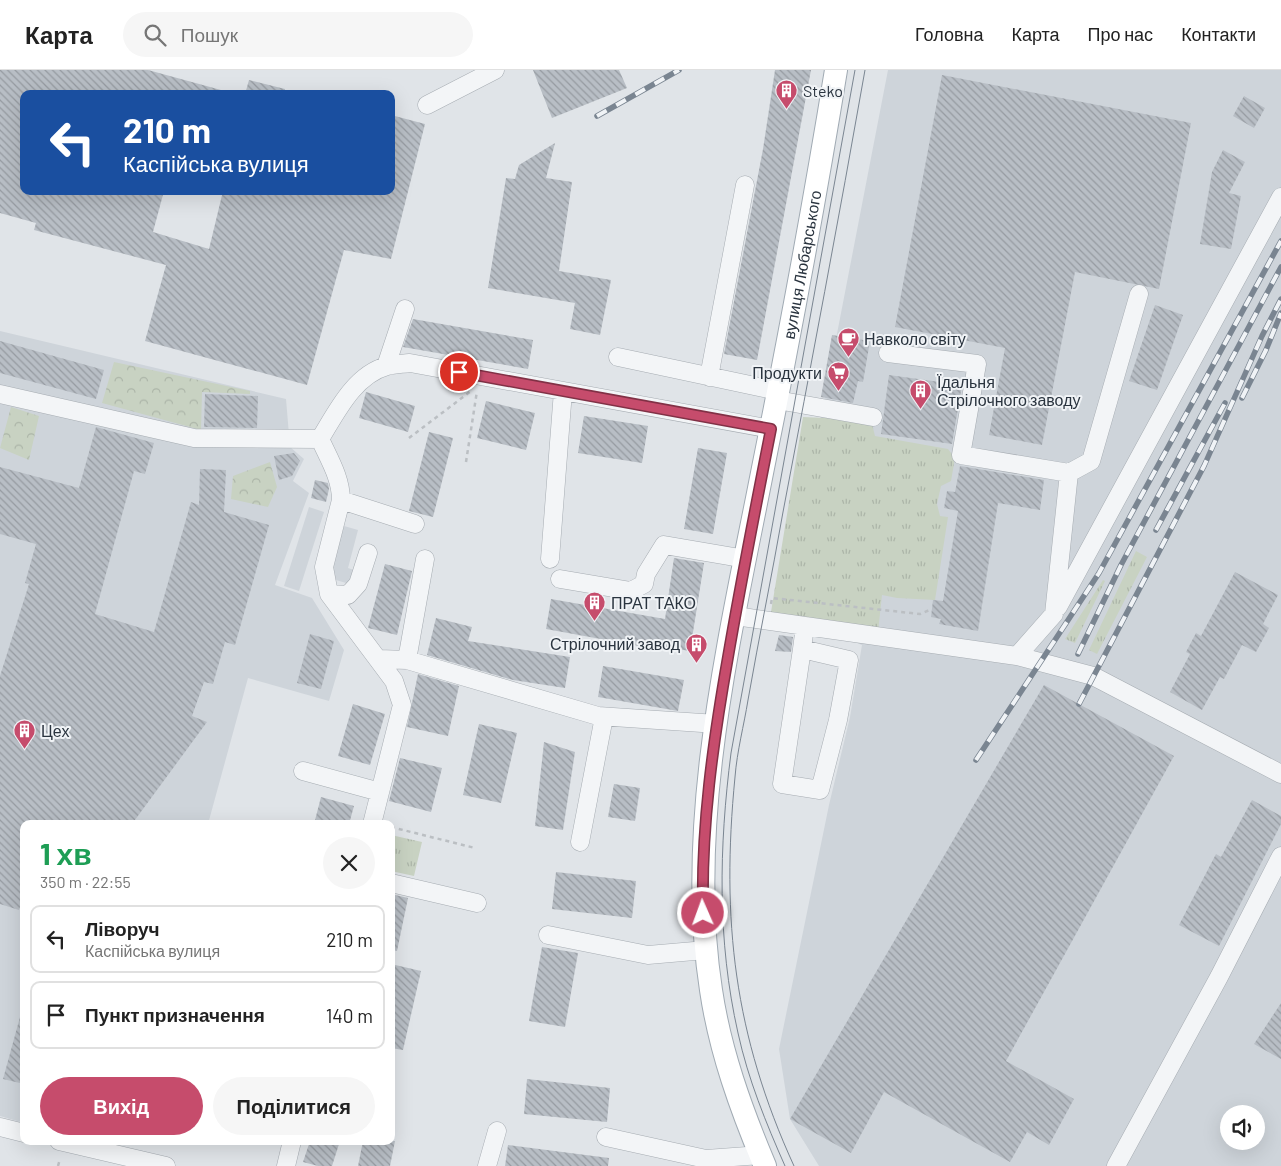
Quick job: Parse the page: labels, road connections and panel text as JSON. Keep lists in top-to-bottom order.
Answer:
{
  "streets": {
    "main road": ["вулиця Любарського"]
  },
  "places": {
    "building": [
      "Steko",
      "Їдальня Стрілочного заводу",
      "ПРАТ ТАКО",
      "Стрілочний завод",
      "Цех"
    ],
    "cafe": ["Навколо світу"],
    "supermarket": ["Продукти"]
  },
  "page": {
    "header": "Карта",
    "search": "Пошук",
    "nav": [
      "Головна",
      "Карта",
      "Про нас",
      "Контакти"
    ],
    "turn": ["210 m", "Каспійська вулиця"],
    "heading": ["1 хв", "350 m · 22:55"],
    "list": [
      {
        "name": "Ліворуч",
        "note": "Каспійська вулиця",
        "value": "210 m"
      },
      {
        "name": "Пункт призначення",
        "value": "140 m"
      }
    ],
    "buttons": ["Вихід", "Поділитися"]
  }
}
